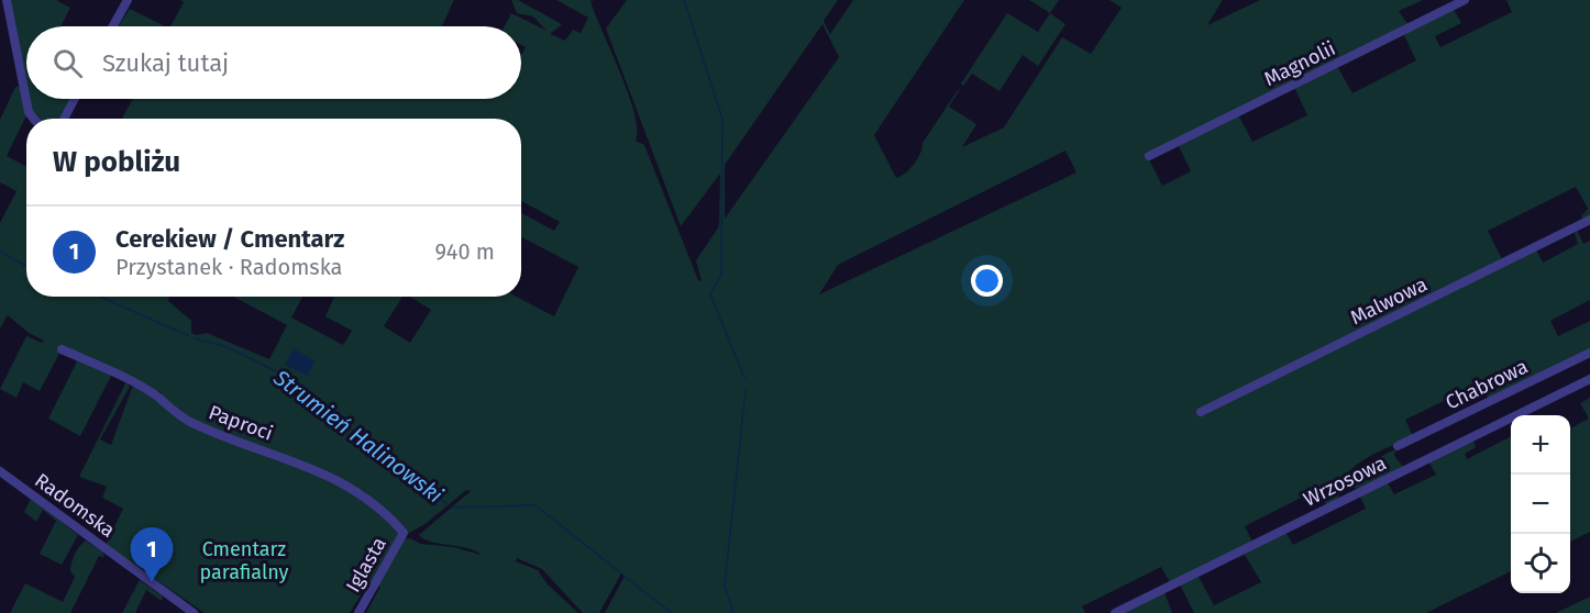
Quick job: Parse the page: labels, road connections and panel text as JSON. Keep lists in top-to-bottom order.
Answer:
{
  "streets": {
    "street": [
      "Magnolii",
      "Malwowa",
      "Chabrowa",
      "Paproci",
      "Wrzosowa",
      "Radomska",
      "Iglasta"
    ]
  },
  "crossings": [
    ["Paproci", "Iglasta"]
  ],
  "water": ["Strumień Halinowski"],
  "parks": ["Cmentarz parafialny"],
  "page": {
    "search": "Szukaj tutaj",
    "heading": "W pobliżu",
    "list": [
      {
        "mark": "1",
        "name": "Cerekiew / Cmentarz",
        "note": "Przystanek · Radomska",
        "value": "940 m"
      }
    ],
    "map_buttons": ["+", "−"],
    "pins": "1"
  }
}
